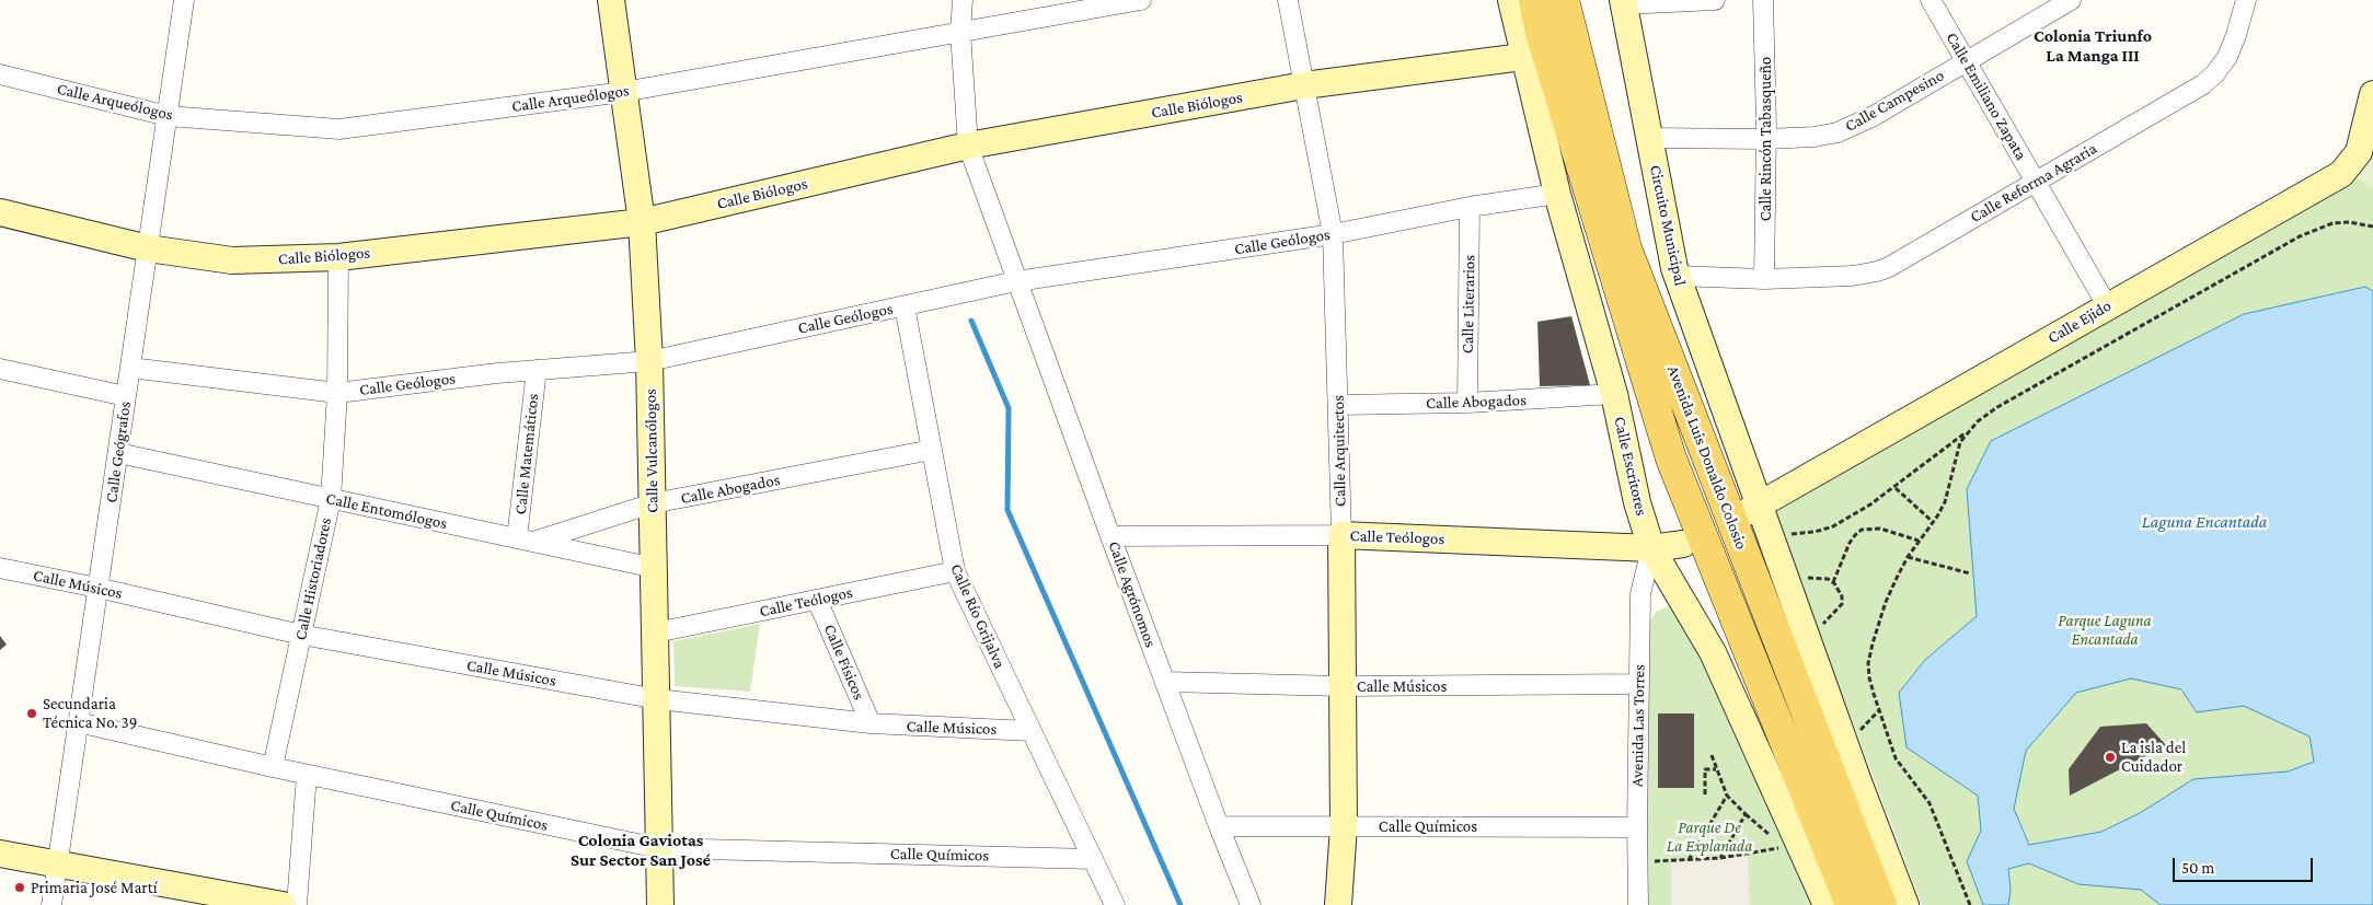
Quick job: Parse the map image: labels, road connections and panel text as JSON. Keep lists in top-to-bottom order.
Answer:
{
  "streets": {
    "main road": ["Avenida Luis Donaldo Colosio"],
    "street": [
      "Calle Emiliano Zapata",
      "Calle Arqueólogos",
      "Calle Campesino",
      "Calle Biólogos",
      "Calle Rincón Tabasqueño",
      "Calle Reforma Agraria",
      "Circuito Municipal",
      "Calle Geólogos",
      "Calle Literarios",
      "Calle Ejido",
      "Calle Abogados",
      "Calle Vulcanólogos",
      "Calle Arquitectos",
      "Calle Geógrafos",
      "Calle Matemáticos",
      "Calle Escritores",
      "Calle Entomólogos",
      "Calle Teólogos",
      "Calle Historiadores",
      "Calle Músicos",
      "Calle Agrónomos",
      "Calle Río Grijalva",
      "Calle Físicos",
      "Avenida Las Torres",
      "Calle Químicos"
    ]
  },
  "crossings": [
    ["Calle Emiliano Zapata", "Calle Campesino"],
    ["Calle Emiliano Zapata", "Calle Reforma Agraria"],
    ["Calle Emiliano Zapata", "Calle Ejido"],
    ["Calle Arqueólogos", "Calle Vulcanólogos"],
    ["Calle Arqueólogos", "Calle Geógrafos"],
    ["Calle Arqueólogos", "Calle Agrónomos"],
    ["Calle Campesino", "Calle Rincón Tabasqueño"],
    ["Calle Campesino", "Circuito Municipal"],
    ["Calle Biólogos", "Calle Vulcanólogos"],
    ["Calle Biólogos", "Calle Arquitectos"],
    ["Calle Biólogos", "Calle Geógrafos"],
    ["Calle Biólogos", "Calle Escritores"],
    ["Calle Biólogos", "Calle Historiadores"],
    ["Calle Biólogos", "Calle Agrónomos"],
    ["Calle Rincón Tabasqueño", "Calle Reforma Agraria"],
    ["Calle Reforma Agraria", "Circuito Municipal"],
    ["Circuito Municipal", "Calle Ejido"],
    ["Circuito Municipal", "Avenida Luis Donaldo Colosio"],
    ["Calle Geólogos", "Calle Literarios"],
    ["Calle Geólogos", "Calle Vulcanólogos"],
    ["Calle Geólogos", "Calle Arquitectos"],
    ["Calle Geólogos", "Calle Geógrafos"],
    ["Calle Geólogos", "Calle Matemáticos"],
    ["Calle Geólogos", "Calle Escritores"],
    ["Calle Geólogos", "Calle Historiadores"],
    ["Calle Geólogos", "Calle Agrónomos"],
    ["Calle Geólogos", "Calle Río Grijalva"],
    ["Calle Literarios", "Calle Abogados"],
    ["Calle Ejido", "Avenida Luis Donaldo Colosio"],
    ["Calle Abogados", "Calle Vulcanólogos"],
    ["Calle Abogados", "Calle Arquitectos"],
    ["Calle Abogados", "Calle Matemáticos"],
    ["Calle Abogados", "Calle Escritores"],
    ["Calle Abogados", "Calle Entomólogos"],
    ["Calle Abogados", "Calle Río Grijalva"],
    ["Calle Vulcanólogos", "Calle Entomólogos"],
    ["Calle Vulcanólogos", "Calle Teólogos"],
    ["Calle Vulcanólogos", "Calle Músicos"],
    ["Calle Vulcanólogos", "Calle Químicos"],
    ["Calle Arquitectos", "Calle Teólogos"],
    ["Calle Arquitectos", "Calle Músicos"],
    ["Calle Arquitectos", "Calle Químicos"],
    ["Calle Geógrafos", "Calle Entomólogos"],
    ["Calle Geógrafos", "Calle Músicos"],
    ["Calle Geógrafos", "Calle Químicos"],
    ["Calle Matemáticos", "Calle Entomólogos"],
    ["Calle Escritores", "Calle Teólogos"],
    ["Calle Escritores", "Avenida Las Torres"],
    ["Calle Entomólogos", "Calle Historiadores"],
    ["Calle Teólogos", "Calle Agrónomos"],
    ["Calle Teólogos", "Calle Río Grijalva"],
    ["Calle Teólogos", "Calle Físicos"],
    ["Calle Teólogos", "Avenida Las Torres"],
    ["Calle Historiadores", "Calle Músicos"],
    ["Calle Historiadores", "Calle Químicos"],
    ["Calle Músicos", "Calle Agrónomos"],
    ["Calle Músicos", "Calle Río Grijalva"],
    ["Calle Músicos", "Calle Físicos"],
    ["Calle Músicos", "Avenida Las Torres"],
    ["Calle Agrónomos", "Calle Químicos"],
    ["Calle Río Grijalva", "Calle Químicos"],
    ["Avenida Las Torres", "Calle Químicos"]
  ],
  "districts": ["Colonia Triunfo La Manga III", "Colonia Gaviotas Sur Sector San José"],
  "water": ["Laguna Encantada"],
  "parks": ["Parque Laguna Encantada", "Parque De La Explanada"],
  "places": ["Secundaria Técnica No. 39", "La isla del Cuidador", "Primaria José Martí"],
  "scale_bar": "50 m"
}
